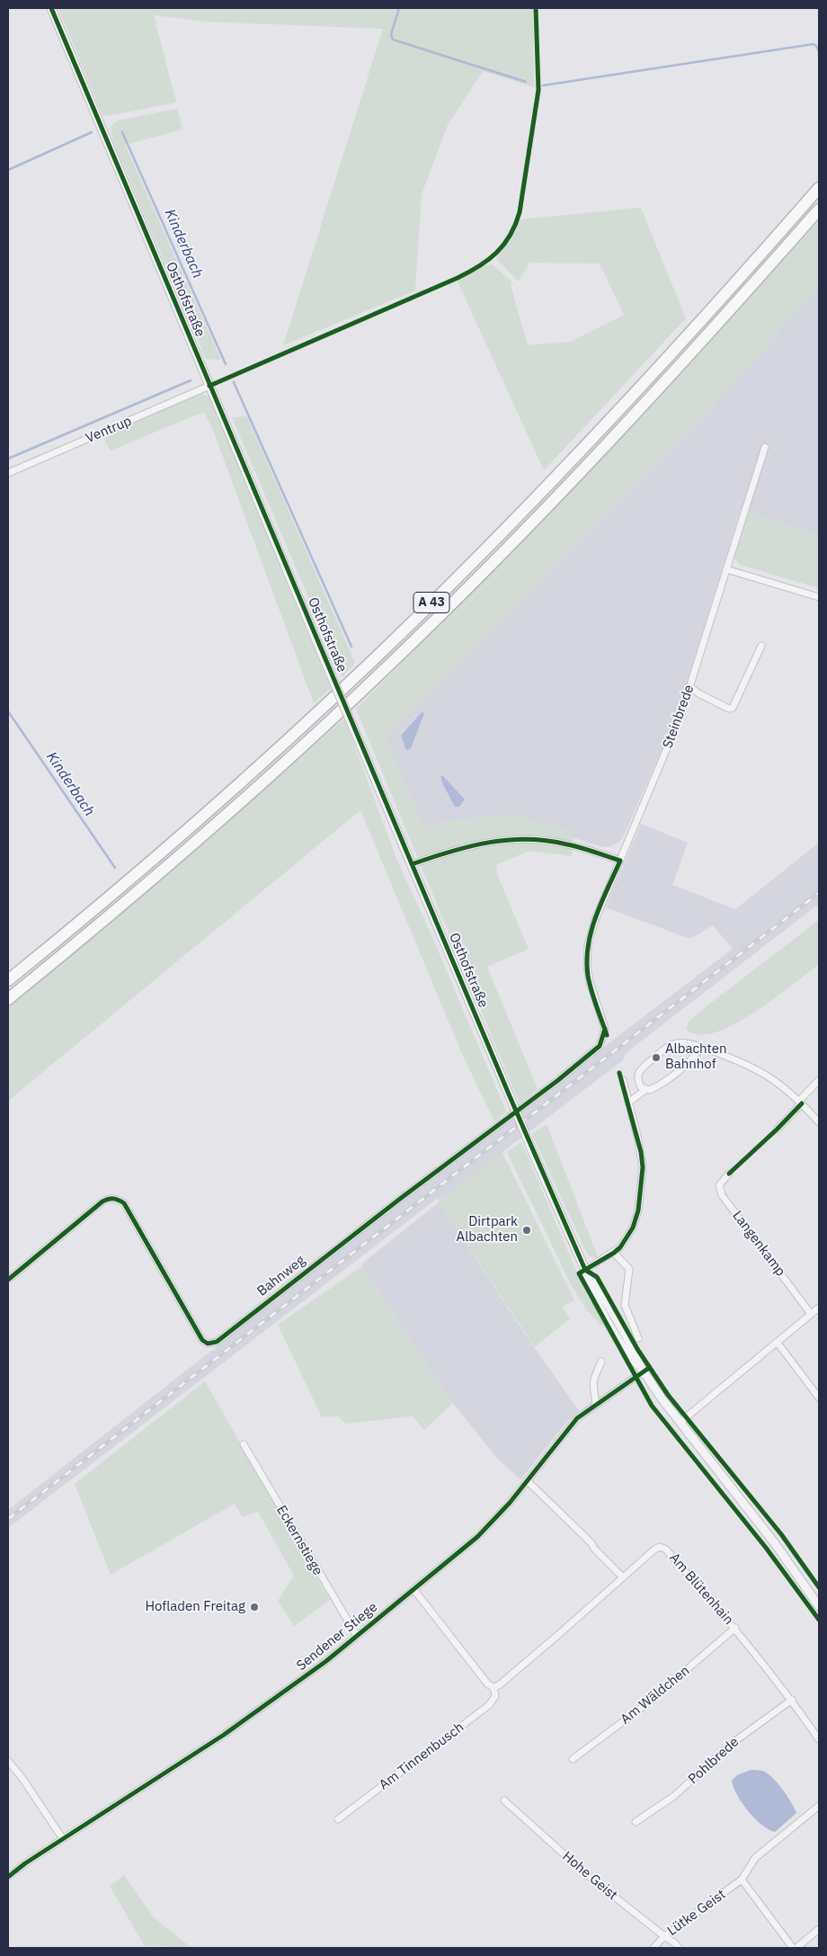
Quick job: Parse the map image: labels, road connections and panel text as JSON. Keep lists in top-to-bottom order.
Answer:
{
  "streets": {
    "highway": ["A 43"],
    "street": [
      "Osthofstraße",
      "Ventrup",
      "Steinbrede",
      "Langenkamp",
      "Bahnweg",
      "Eckernstiege",
      "Am Blütenhain",
      "Sendener Stiege",
      "Am Wäldchen",
      "Am Tinnenbusch",
      "Pohlbrede",
      "Hohe Geist",
      "Lütke Geist"
    ]
  },
  "crossings": [
    ["Osthofstraße", "Ventrup"],
    ["Osthofstraße", "Sendener Stiege"],
    ["Steinbrede", "Bahnweg"],
    ["Eckernstiege", "Sendener Stiege"],
    ["Am Blütenhain", "Am Wäldchen"],
    ["Am Blütenhain", "Pohlbrede"],
    ["Hohe Geist", "Lütke Geist"]
  ],
  "water": ["Kinderbach"],
  "places": ["Albachten Bahnhof", "Dirtpark Albachten", "Hofladen Freitag"]
}
